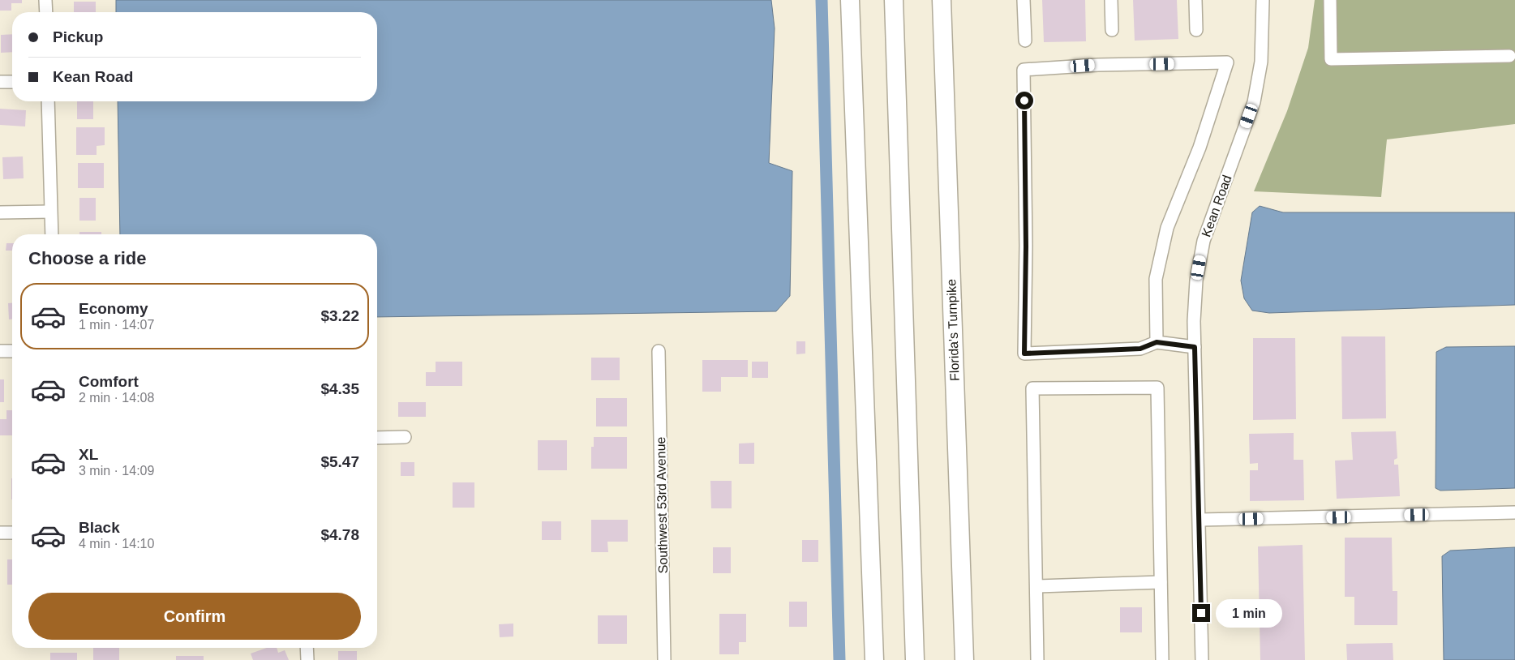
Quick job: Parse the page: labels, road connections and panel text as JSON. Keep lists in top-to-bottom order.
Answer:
{
  "streets": {
    "highway": ["Florida's Turnpike"],
    "street": ["Kean Road", "Southwest 53rd Avenue"]
  },
  "page": {
    "banner": ["Pickup", "Kean Road"],
    "heading": "Choose a ride",
    "list": [
      {
        "name": "Economy",
        "note": "1 min · 14:07",
        "value": "$3.22"
      },
      {
        "name": "Comfort",
        "note": "2 min · 14:08",
        "value": "$4.35"
      },
      {
        "name": "XL",
        "note": "3 min · 14:09",
        "value": "$5.47"
      },
      {
        "name": "Black",
        "note": "4 min · 14:10",
        "value": "$4.78"
      }
    ],
    "buttons": "Confirm",
    "bubble": "1 min"
  }
}
